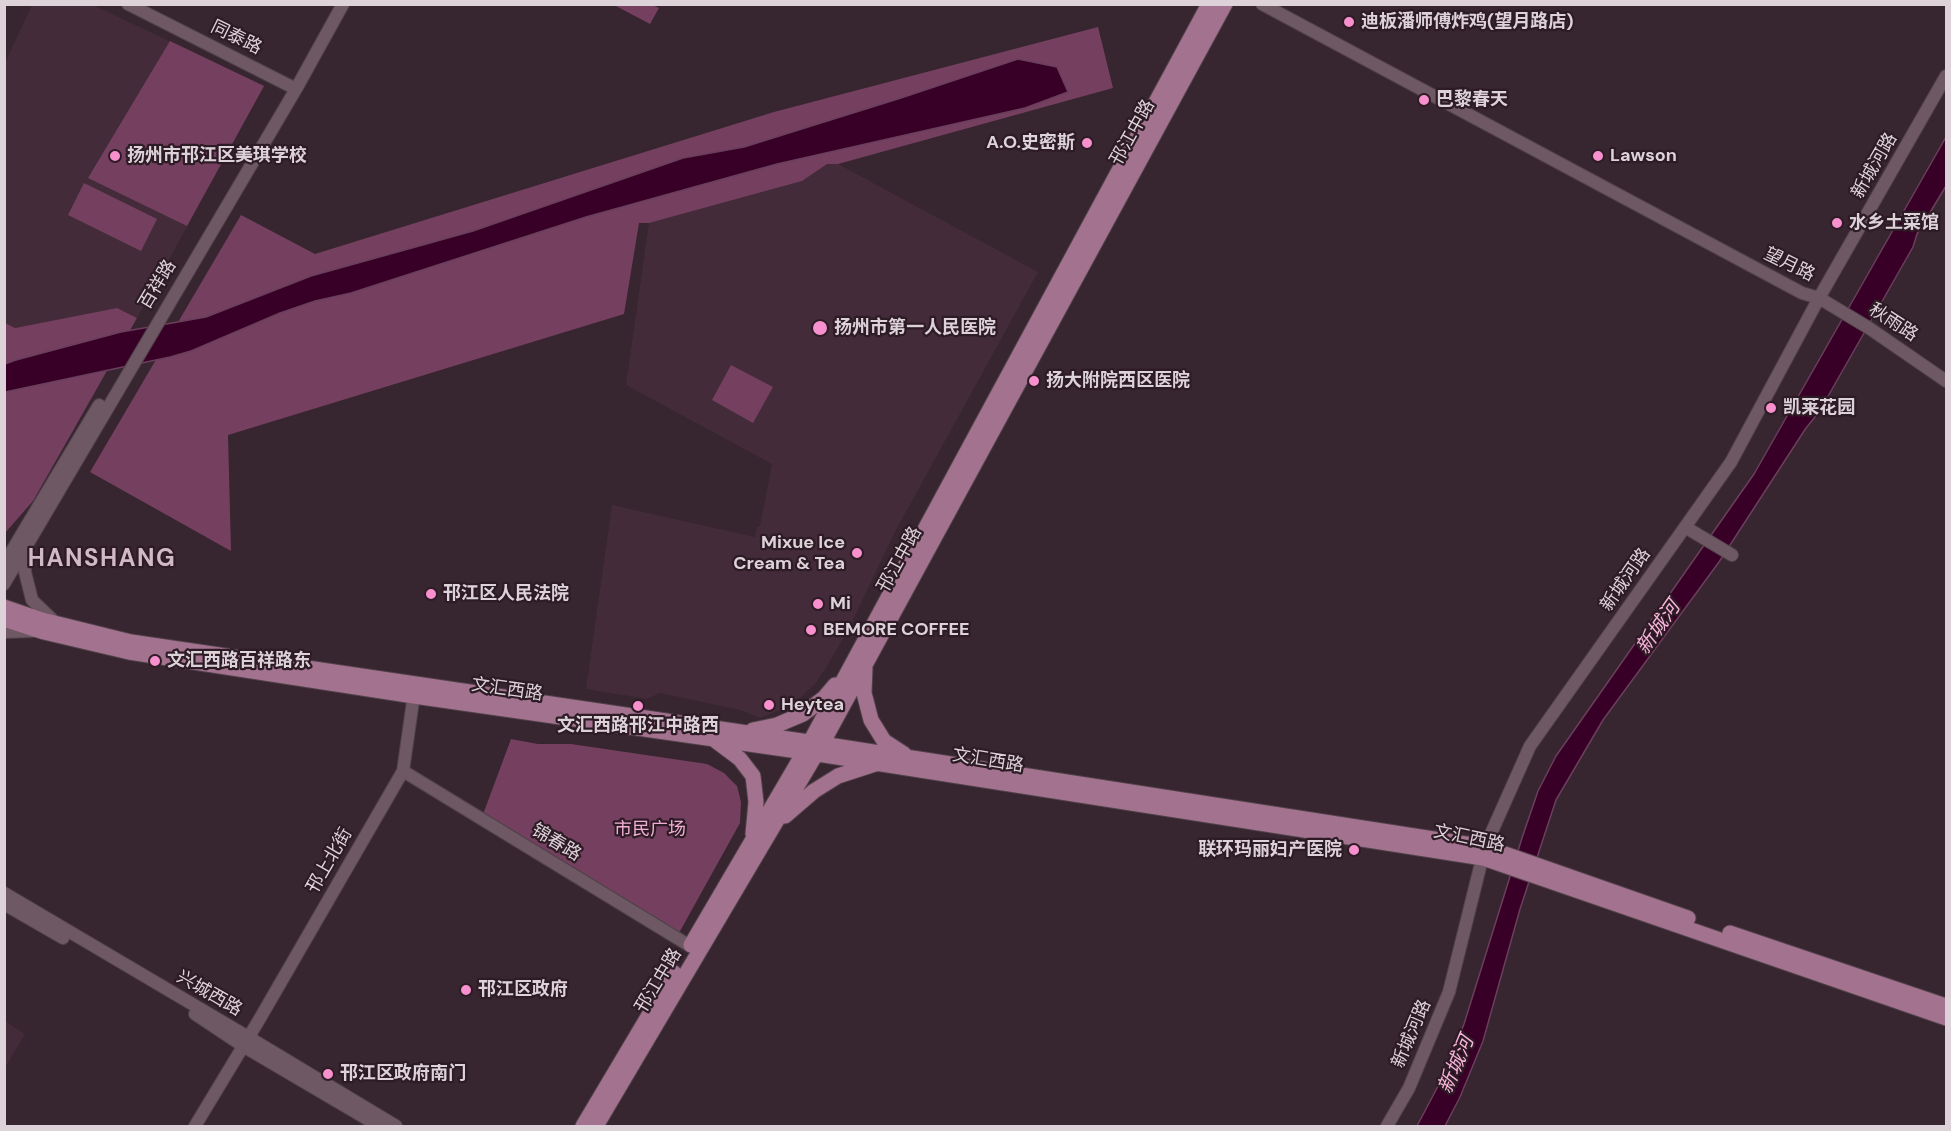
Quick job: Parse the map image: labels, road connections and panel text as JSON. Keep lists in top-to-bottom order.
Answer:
{
  "streets": {
    "main road": ["邗江中路", "文汇西路"],
    "street": [
      "同泰路",
      "新城河路",
      "望月路",
      "百祥路",
      "秋雨路",
      "锦春路",
      "邗上北街",
      "兴城西路"
    ]
  },
  "crossings": [
    ["同泰路", "百祥路"],
    ["邗江中路", "文汇西路"],
    ["邗江中路", "锦春路"],
    ["新城河路", "望月路"],
    ["新城河路", "秋雨路"],
    ["新城河路", "文汇西路"],
    ["望月路", "秋雨路"],
    ["文汇西路", "邗上北街"],
    ["锦春路", "邗上北街"],
    ["邗上北街", "兴城西路"]
  ],
  "districts": ["HANSHANG"],
  "water": ["新城河"],
  "parks": ["市民广场"],
  "places": [
    "迪板潘师傅炸鸡(望月路店)",
    "巴黎春天",
    "A.O.史密斯",
    "扬州市邗江区美琪学校",
    "Lawson",
    "水乡土菜馆",
    "扬州市第一人民医院",
    "扬大附院西区医院",
    "凯莱花园",
    "Mixue Ice Cream & Tea",
    "邗江区人民法院",
    "Mi",
    "BEMORE COFFEE",
    "文汇西路百祥路东",
    "Heytea",
    "文汇西路邗江中路西",
    "联环玛丽妇产医院",
    "邗江区政府",
    "邗江区政府南门"
  ]
}
